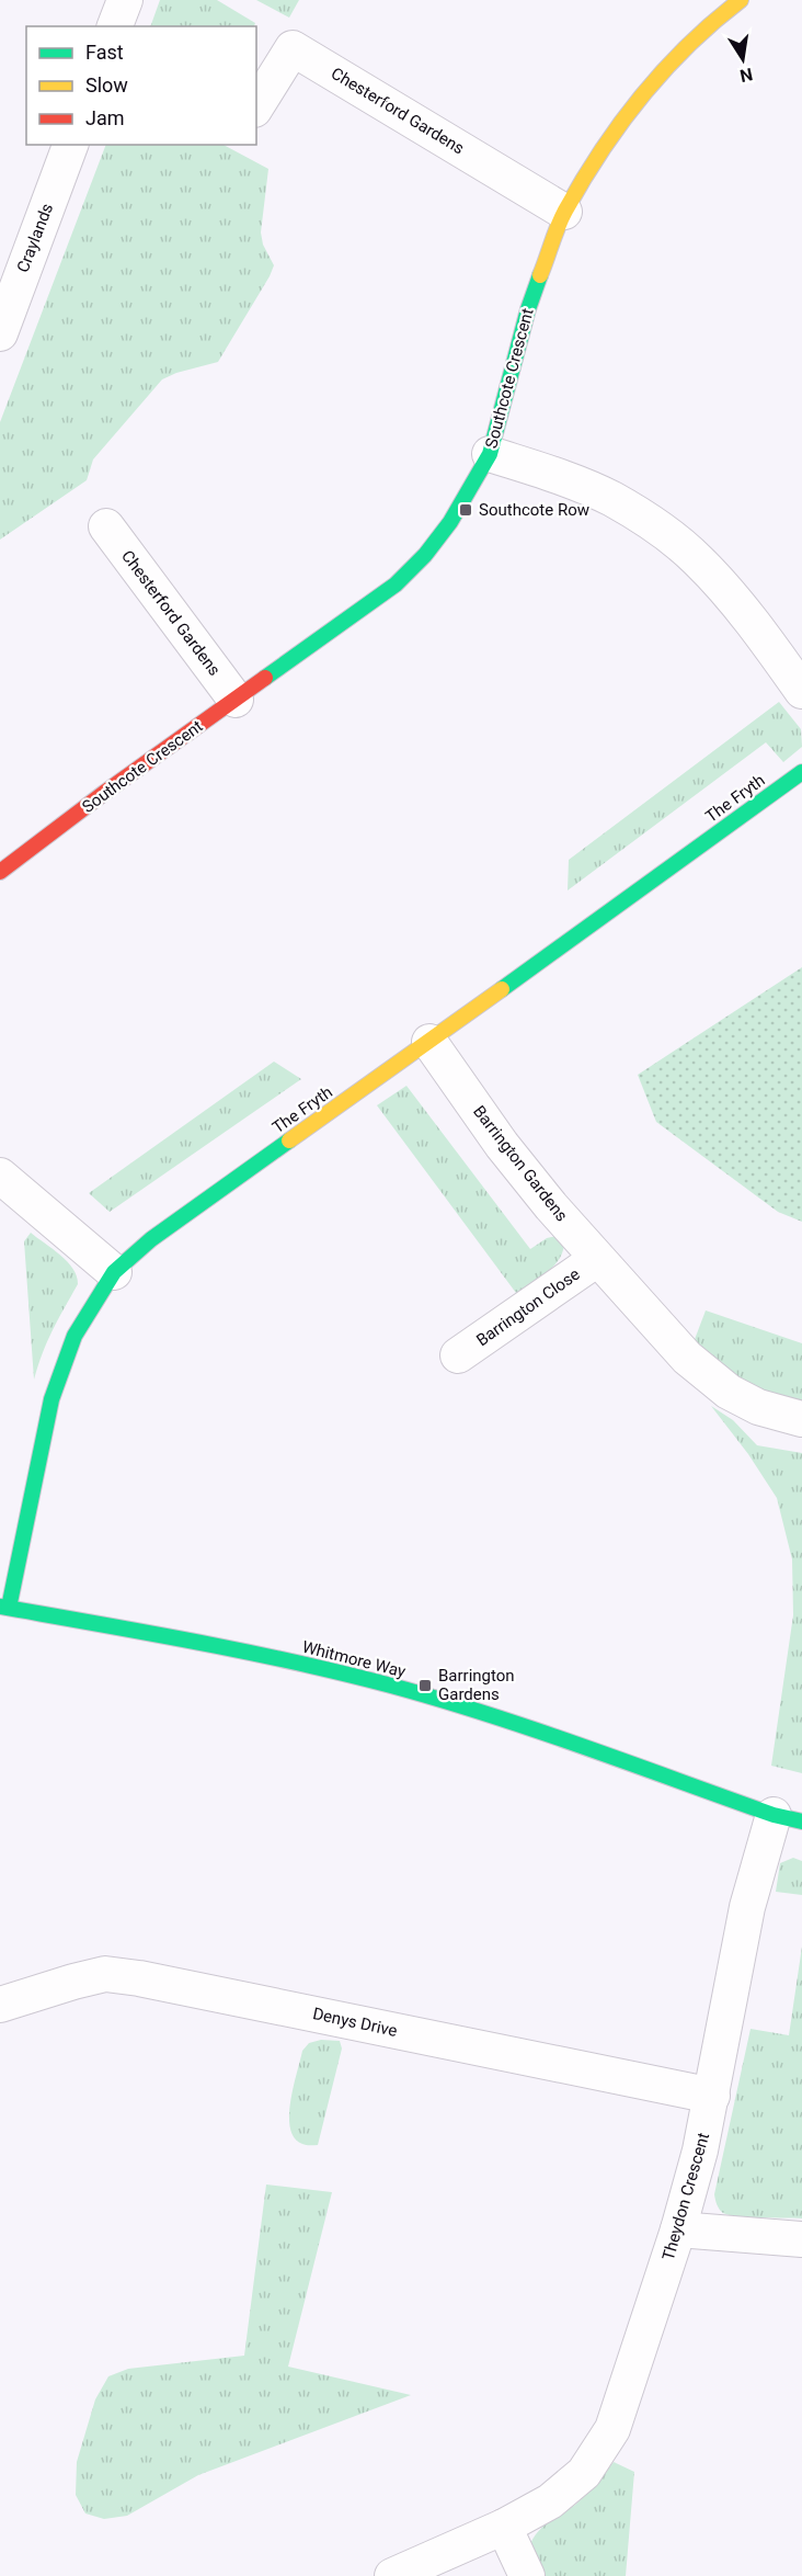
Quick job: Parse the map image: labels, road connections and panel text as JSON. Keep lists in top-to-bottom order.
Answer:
{
  "streets": {
    "street": [
      "Chesterford Gardens",
      "Craylands",
      "Southcote Crescent",
      "The Fryth",
      "Barrington Gardens",
      "Barrington Close",
      "Whitmore Way",
      "Denys Drive",
      "Theydon Crescent"
    ]
  },
  "crossings": [
    ["Chesterford Gardens", "Southcote Crescent"],
    ["The Fryth", "Barrington Gardens"],
    ["The Fryth", "Whitmore Way"],
    ["Barrington Gardens", "Barrington Close"],
    ["Whitmore Way", "Theydon Crescent"],
    ["Denys Drive", "Theydon Crescent"]
  ],
  "places": {
    "transit": ["Southcote Row", "Barrington Gardens"]
  },
  "legend": ["Fast", "Slow", "Jam"],
  "north": "bottom"
}
